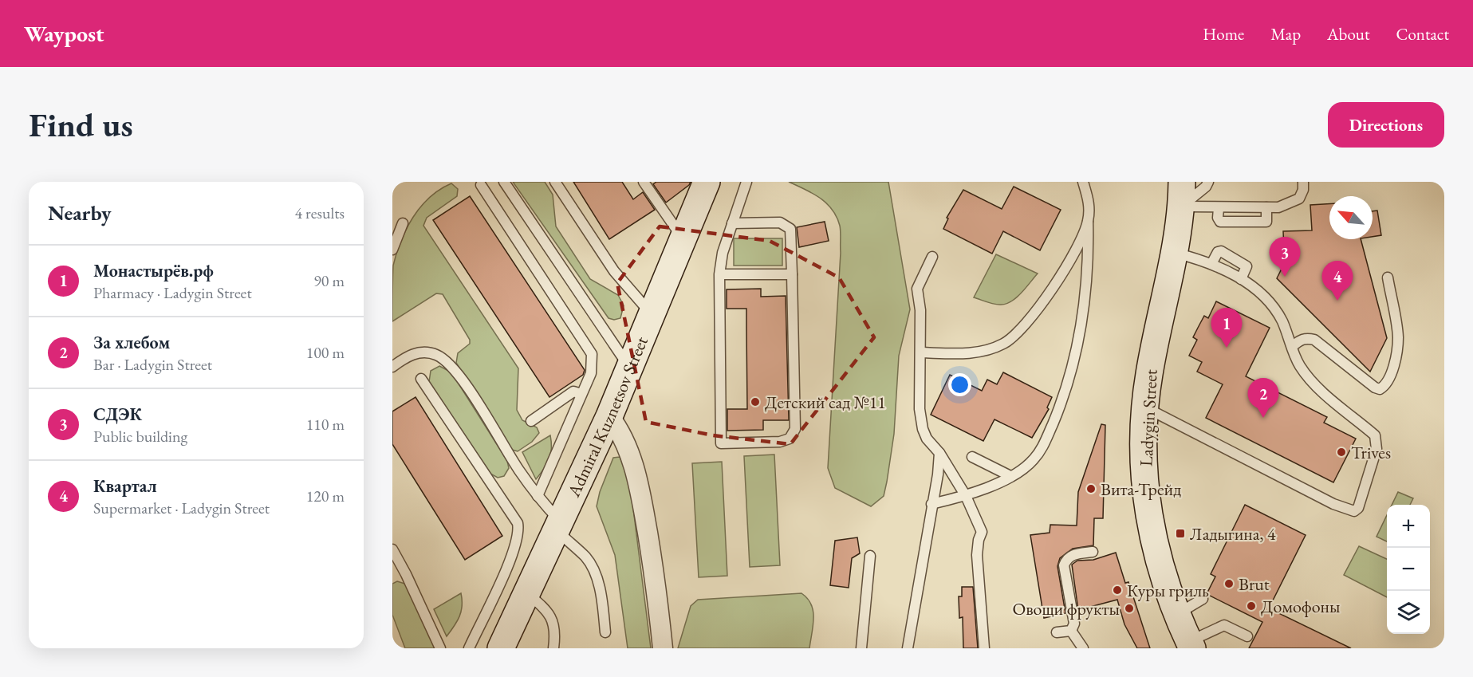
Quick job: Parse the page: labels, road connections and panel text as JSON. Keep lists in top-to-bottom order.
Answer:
{
  "streets": {
    "main road": ["Admiral Kuznetsov Street", "Ladygin Street"]
  },
  "places": {
    "other": [
      "Детский сад №11",
      "Trives",
      "Вита-Трейд",
      "Brut",
      "Куры гриль",
      "Домофоны",
      "Овощи фрукты"
    ],
    "transit": ["Ладыгина, 4"]
  },
  "north": "top left",
  "page": {
    "header": "Waypost",
    "nav": [
      "Home",
      "Map",
      "About",
      "Contact"
    ],
    "buttons": "Directions",
    "title": "Find us",
    "heading": ["Nearby", "4 results"],
    "pins": [
      "3",
      "4",
      "1",
      "2"
    ],
    "list": [
      {
        "mark": "1",
        "name": "Монастырёв.рф",
        "note": "Pharmacy · Ladygin Street",
        "value": "90 m"
      },
      {
        "mark": "2",
        "name": "За хлебом",
        "note": "Bar · Ladygin Street",
        "value": "100 m"
      },
      {
        "mark": "3",
        "name": "СДЭК",
        "note": "Public building",
        "value": "110 m"
      },
      {
        "mark": "4",
        "name": "Квартал",
        "note": "Supermarket · Ladygin Street",
        "value": "120 m"
      }
    ],
    "map_buttons": ["+", "−"]
  }
}
